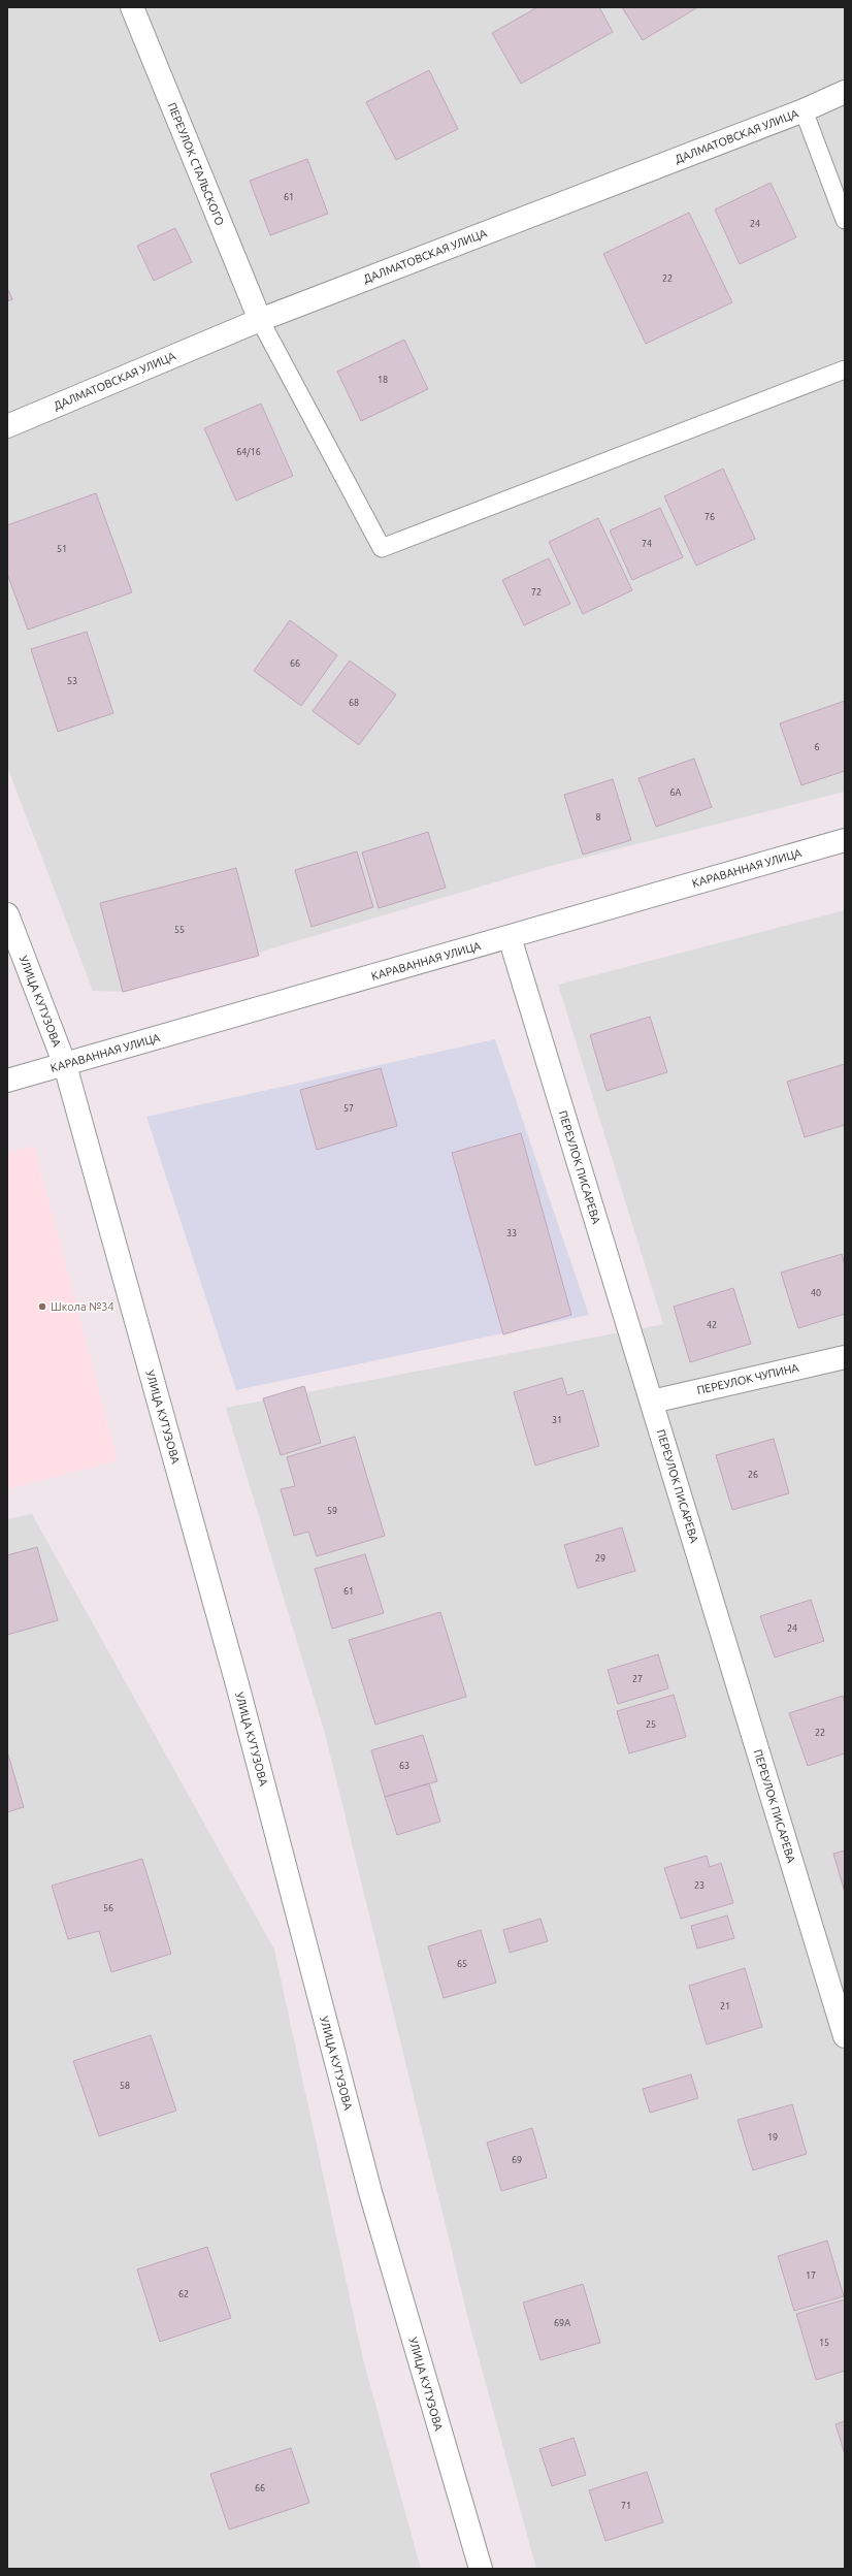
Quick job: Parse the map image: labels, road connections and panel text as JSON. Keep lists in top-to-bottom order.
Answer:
{
  "streets": {
    "street": [
      "ДАЛМАТОВСКАЯ УЛИЦА",
      "ПЕРЕУЛОК СТАЛЬСКОГО",
      "КАРАВАННАЯ УЛИЦА",
      "УЛИЦА КУТУЗОВА",
      "ПЕРЕУЛОК ПИСАРЕВА",
      "ПЕРЕУЛОК ЧУПИНА"
    ]
  },
  "crossings": [
    ["ДАЛМАТОВСКАЯ УЛИЦА", "ПЕРЕУЛОК СТАЛЬСКОГО"],
    ["КАРАВАННАЯ УЛИЦА", "УЛИЦА КУТУЗОВА"],
    ["КАРАВАННАЯ УЛИЦА", "ПЕРЕУЛОК ПИСАРЕВА"],
    ["ПЕРЕУЛОК ПИСАРЕВА", "ПЕРЕУЛОК ЧУПИНА"]
  ],
  "places": ["Школа №34"],
  "house_numbers": [
    "61",
    "24",
    "22",
    "18",
    "64/16",
    "76",
    "74",
    "51",
    "72",
    "66",
    "53",
    "68",
    "6",
    "6А",
    "8",
    "55",
    "57",
    "33",
    "40",
    "42",
    "31",
    "26",
    "59",
    "29",
    "61",
    "24",
    "27",
    "25",
    "22",
    "63",
    "23",
    "56",
    "65",
    "21",
    "58",
    "19",
    "69",
    "17",
    "62",
    "69А",
    "15",
    "66",
    "71"
  ]
}
